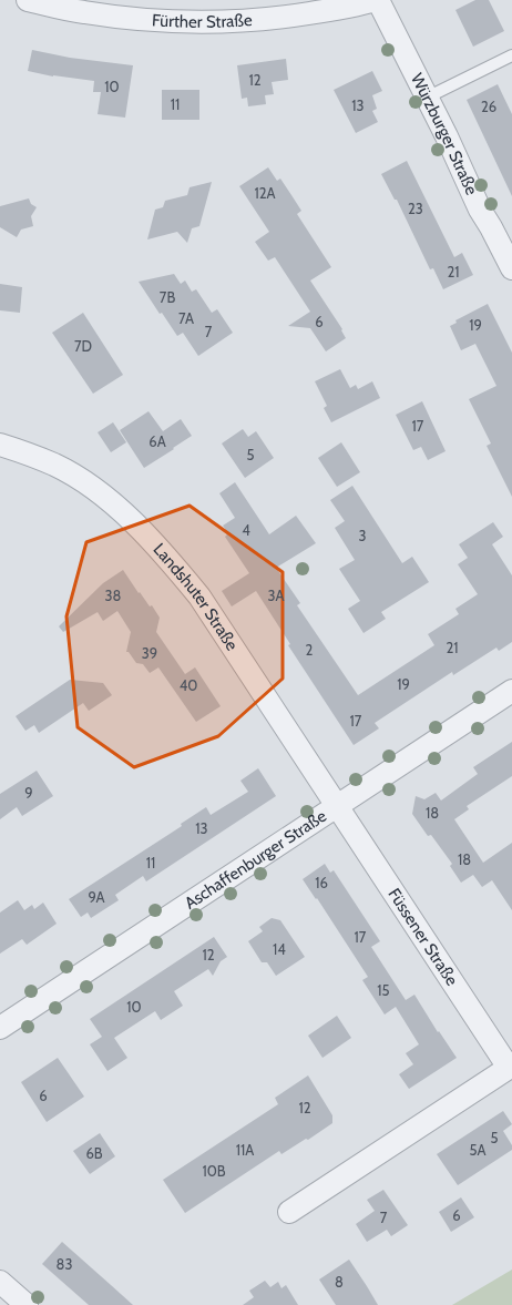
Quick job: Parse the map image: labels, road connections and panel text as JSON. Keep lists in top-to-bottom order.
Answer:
{
  "streets": {
    "street": [
      "Fürther Straße",
      "Würzburger Straße",
      "Landshuter Straße",
      "Aschaffenburger Straße",
      "Füssener Straße"
    ]
  },
  "crossings": [
    ["Fürther Straße", "Würzburger Straße"],
    ["Landshuter Straße", "Aschaffenburger Straße"],
    ["Landshuter Straße", "Füssener Straße"],
    ["Aschaffenburger Straße", "Füssener Straße"]
  ],
  "house_numbers": [
    "12",
    "10",
    "11",
    "13",
    "26",
    "12A",
    "23",
    "21",
    "7B",
    "7A",
    "6",
    "19",
    "7",
    "7D",
    "17",
    "6A",
    "5",
    "4",
    "3",
    "38",
    "3A",
    "21",
    "2",
    "39",
    "19",
    "40",
    "17",
    "9",
    "18",
    "13",
    "18",
    "11",
    "16",
    "9A",
    "17",
    "14",
    "12",
    "15",
    "10",
    "6",
    "12",
    "5",
    "11A",
    "5A",
    "6B",
    "10B",
    "6",
    "7",
    "83",
    "8"
  ]
}
